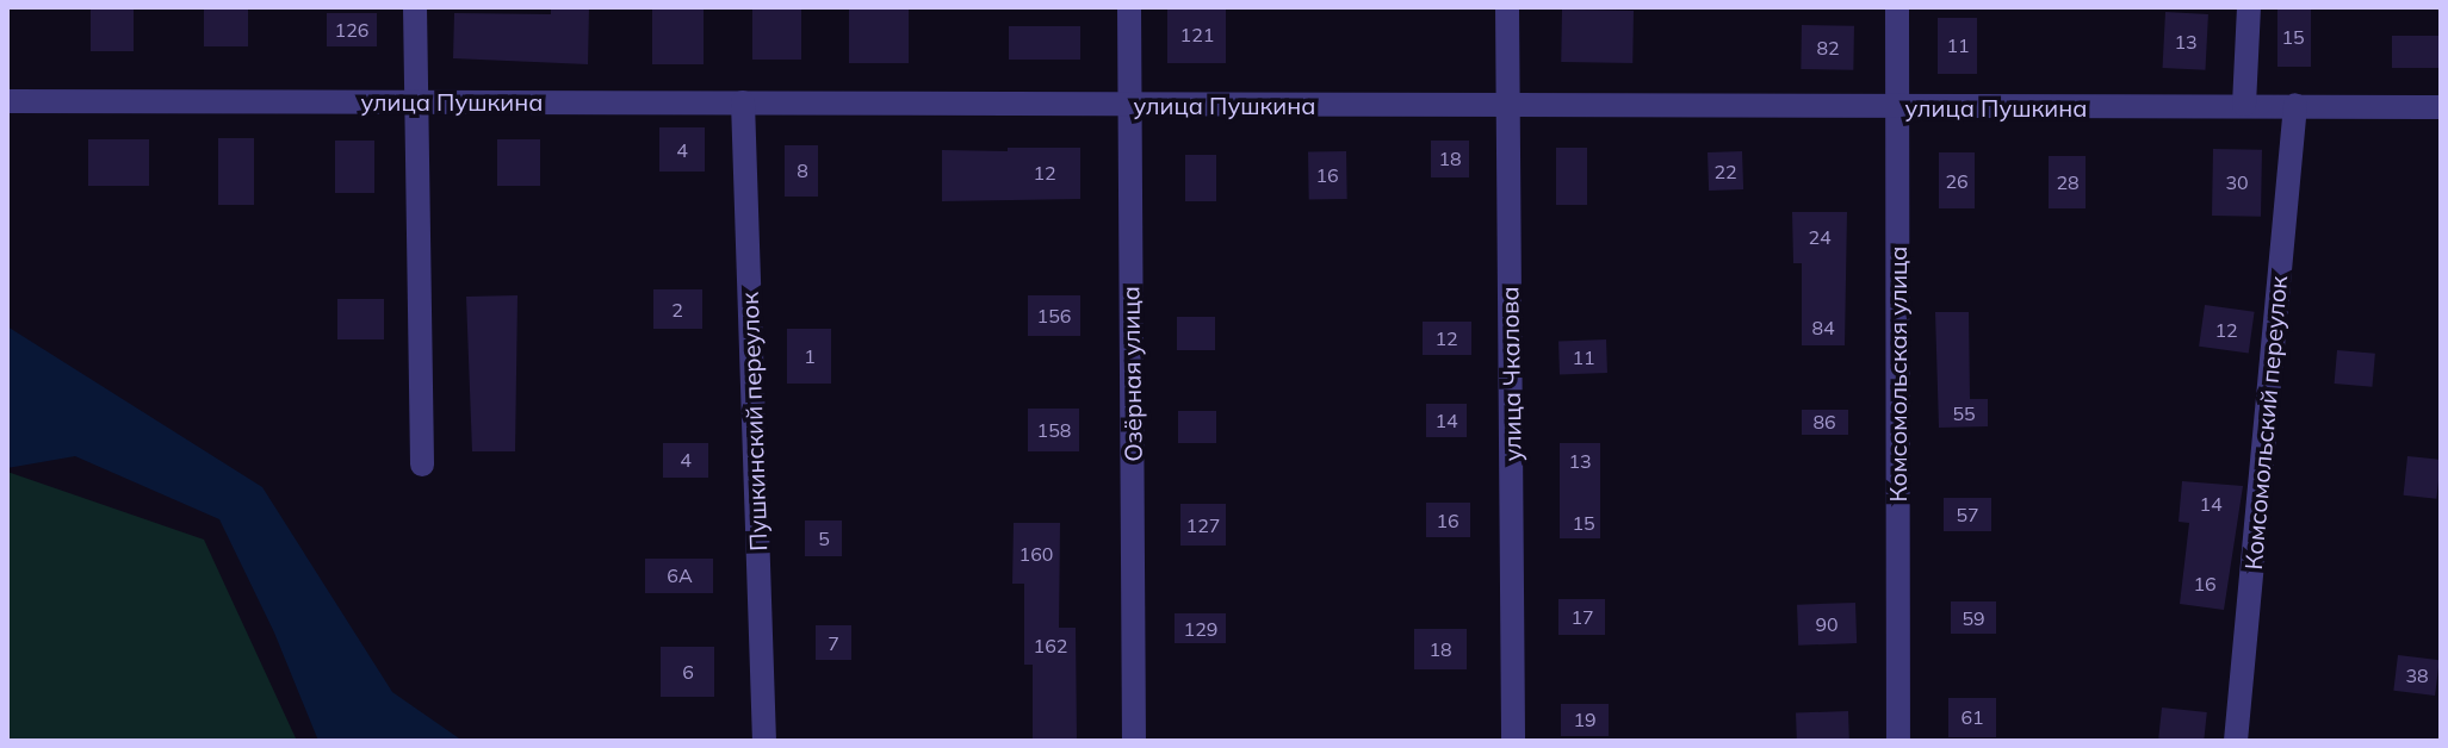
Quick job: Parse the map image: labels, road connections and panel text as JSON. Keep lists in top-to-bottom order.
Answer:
{
  "streets": {
    "street": [
      "улица Пушкина",
      "Озёрная улица",
      "улица Чкалова",
      "Комсомольская улица",
      "Пушкинский переулок",
      "Комсомольский переулок"
    ]
  },
  "crossings": [
    ["улица Пушкина", "Озёрная улица"],
    ["улица Пушкина", "улица Чкалова"],
    ["улица Пушкина", "Комсомольская улица"],
    ["улица Пушкина", "Пушкинский переулок"],
    ["улица Пушкина", "Комсомольский переулок"]
  ],
  "house_numbers": [
    "126",
    "121",
    "15",
    "13",
    "11",
    "82",
    "4",
    "18",
    "8",
    "22",
    "12",
    "16",
    "26",
    "28",
    "30",
    "24",
    "2",
    "156",
    "84",
    "12",
    "12",
    "1",
    "11",
    "55",
    "14",
    "86",
    "158",
    "4",
    "13",
    "14",
    "57",
    "16",
    "15",
    "127",
    "5",
    "160",
    "6А",
    "16",
    "17",
    "59",
    "90",
    "129",
    "7",
    "162",
    "18",
    "6",
    "38",
    "61",
    "19"
  ]
}
